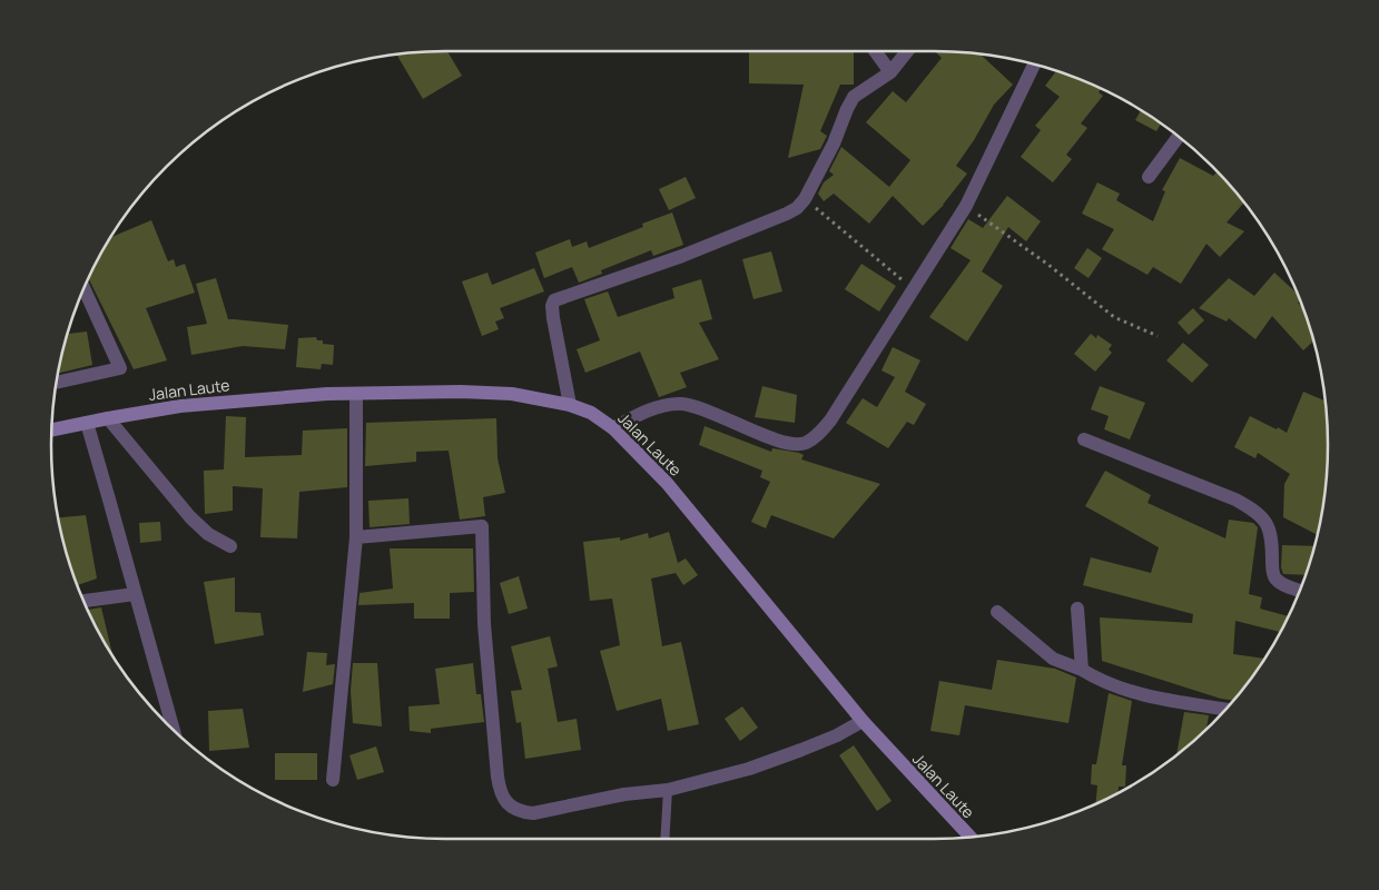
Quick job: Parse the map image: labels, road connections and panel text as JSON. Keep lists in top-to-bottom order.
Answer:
{
  "streets": {
    "street": ["Jalan Laute"]
  }
}
